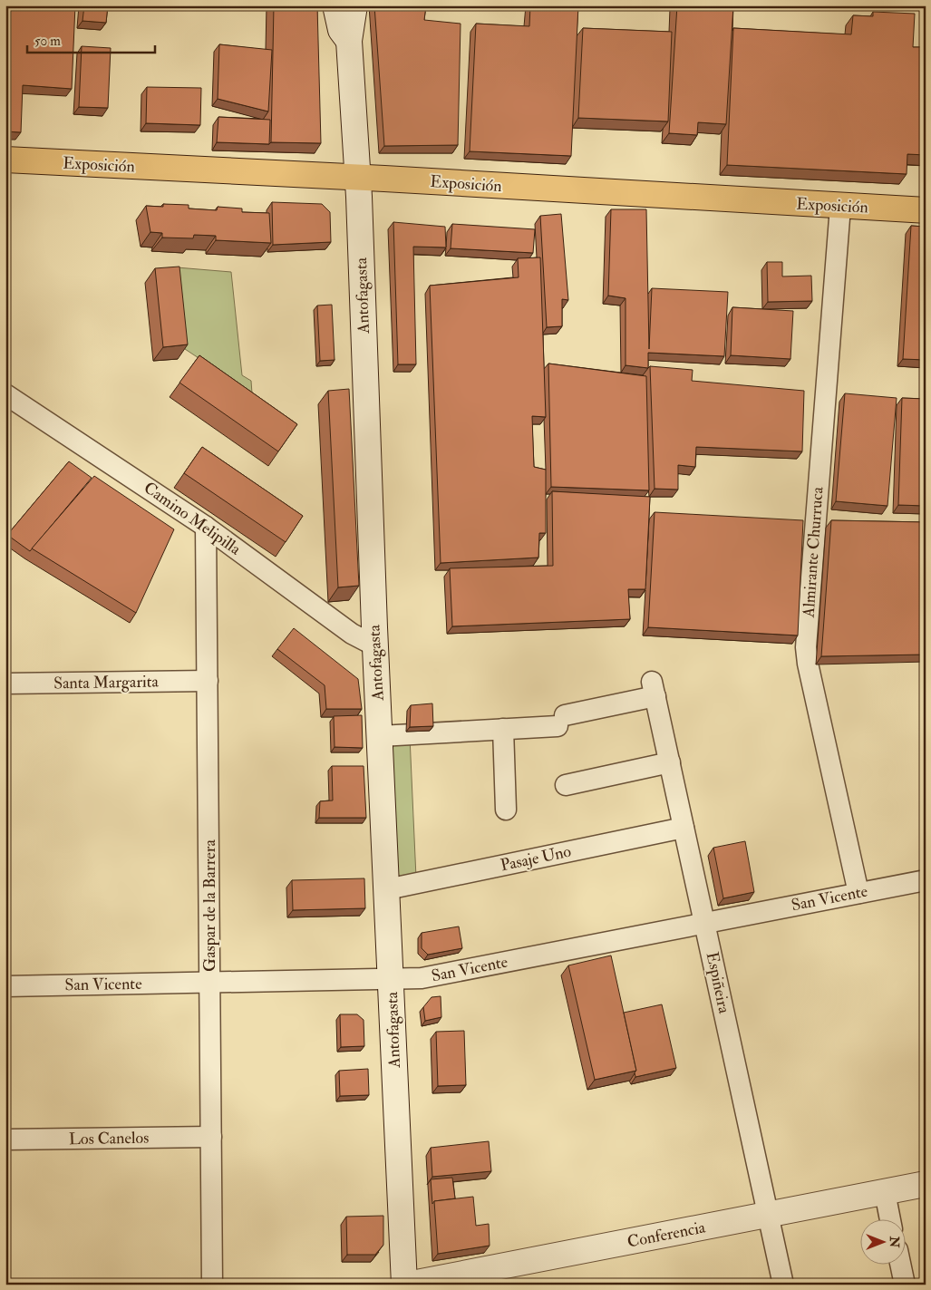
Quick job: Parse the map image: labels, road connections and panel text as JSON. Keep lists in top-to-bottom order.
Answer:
{
  "streets": {
    "main road": ["Exposición", "Antofagasta", "Conferencia"],
    "street": [
      "Camino Melipilla",
      "Almirante Churruca",
      "Santa Margarita",
      "Pasaje Uno",
      "San Vicente",
      "Gaspar de la Barrera",
      "Espiñeira",
      "Los Canelos"
    ]
  },
  "crossings": [
    ["Exposición", "Antofagasta"],
    ["Exposición", "Almirante Churruca"],
    ["Antofagasta", "Camino Melipilla"],
    ["Antofagasta", "Pasaje Uno"],
    ["Antofagasta", "San Vicente"],
    ["Antofagasta", "Conferencia"],
    ["Camino Melipilla", "Gaspar de la Barrera"],
    ["Almirante Churruca", "San Vicente"],
    ["Santa Margarita", "Gaspar de la Barrera"],
    ["Pasaje Uno", "Espiñeira"],
    ["San Vicente", "Gaspar de la Barrera"],
    ["San Vicente", "Espiñeira"],
    ["Gaspar de la Barrera", "Los Canelos"],
    ["Espiñeira", "Conferencia"]
  ],
  "scale_bar": "50 m",
  "north": "right"
}
